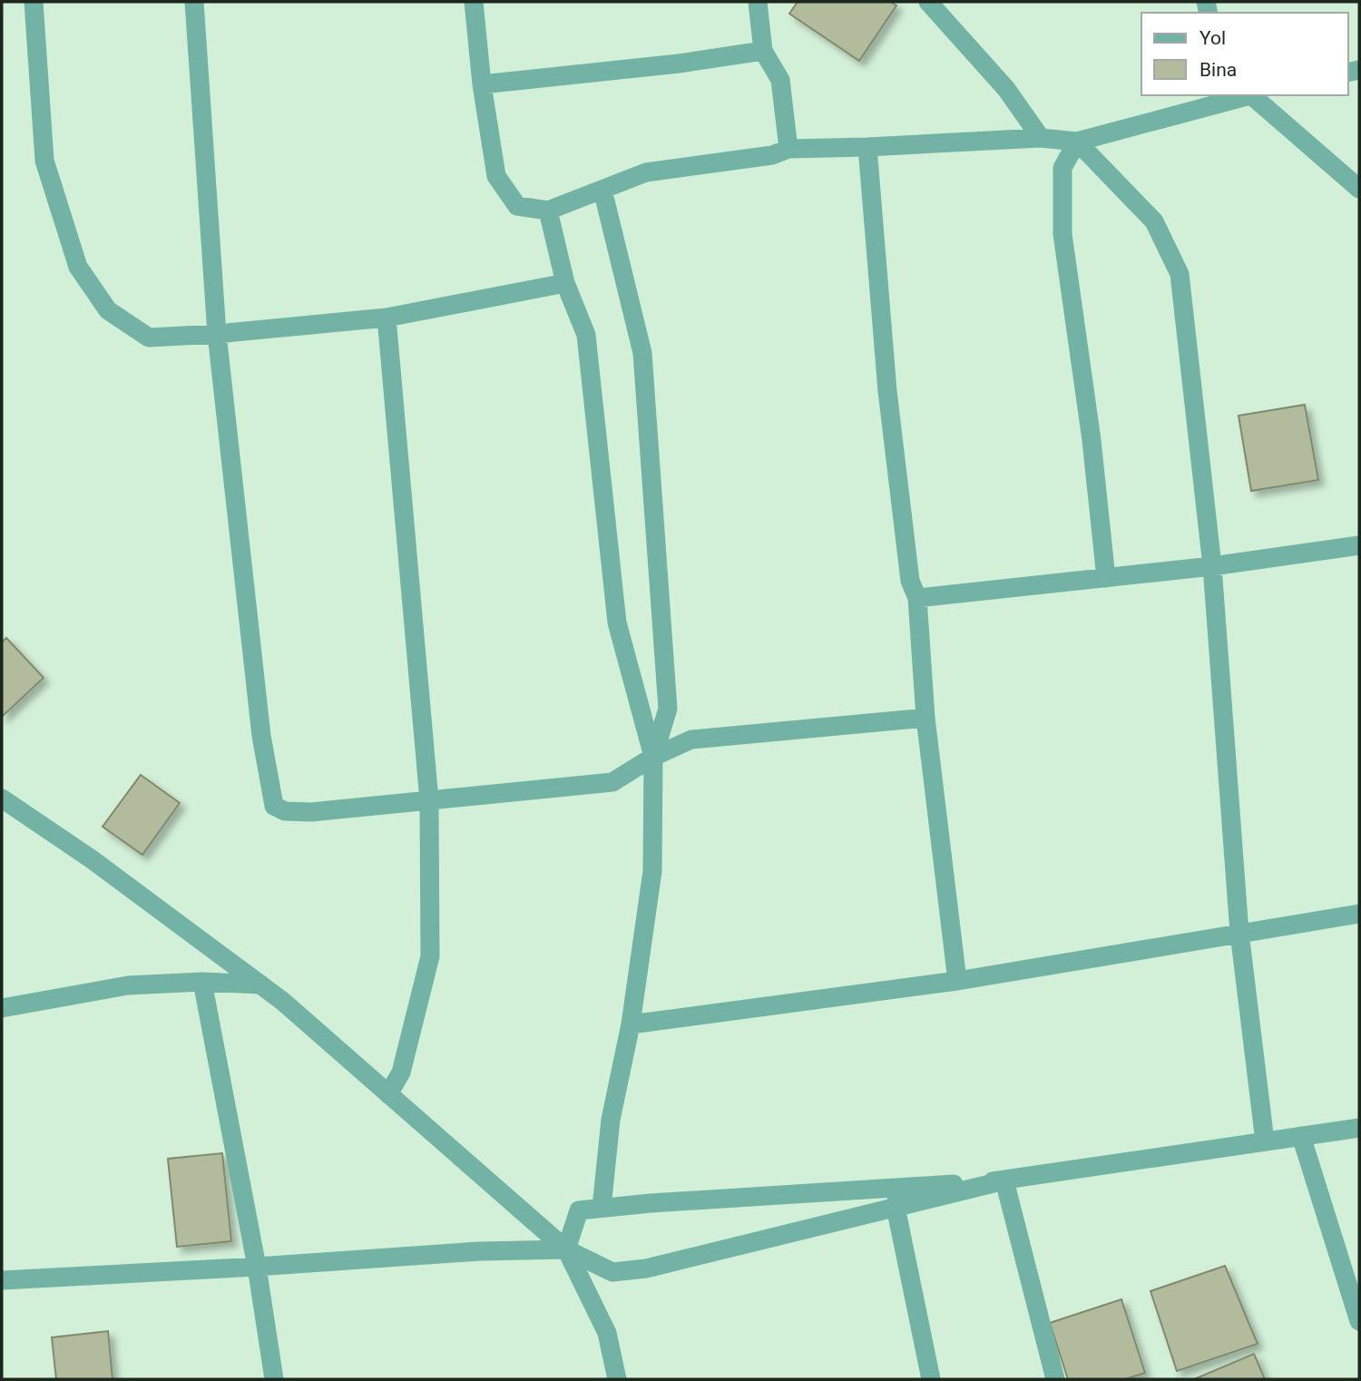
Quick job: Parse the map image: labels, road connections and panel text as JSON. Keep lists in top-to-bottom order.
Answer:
{
  "legend": ["Yol", "Bina"]
}
